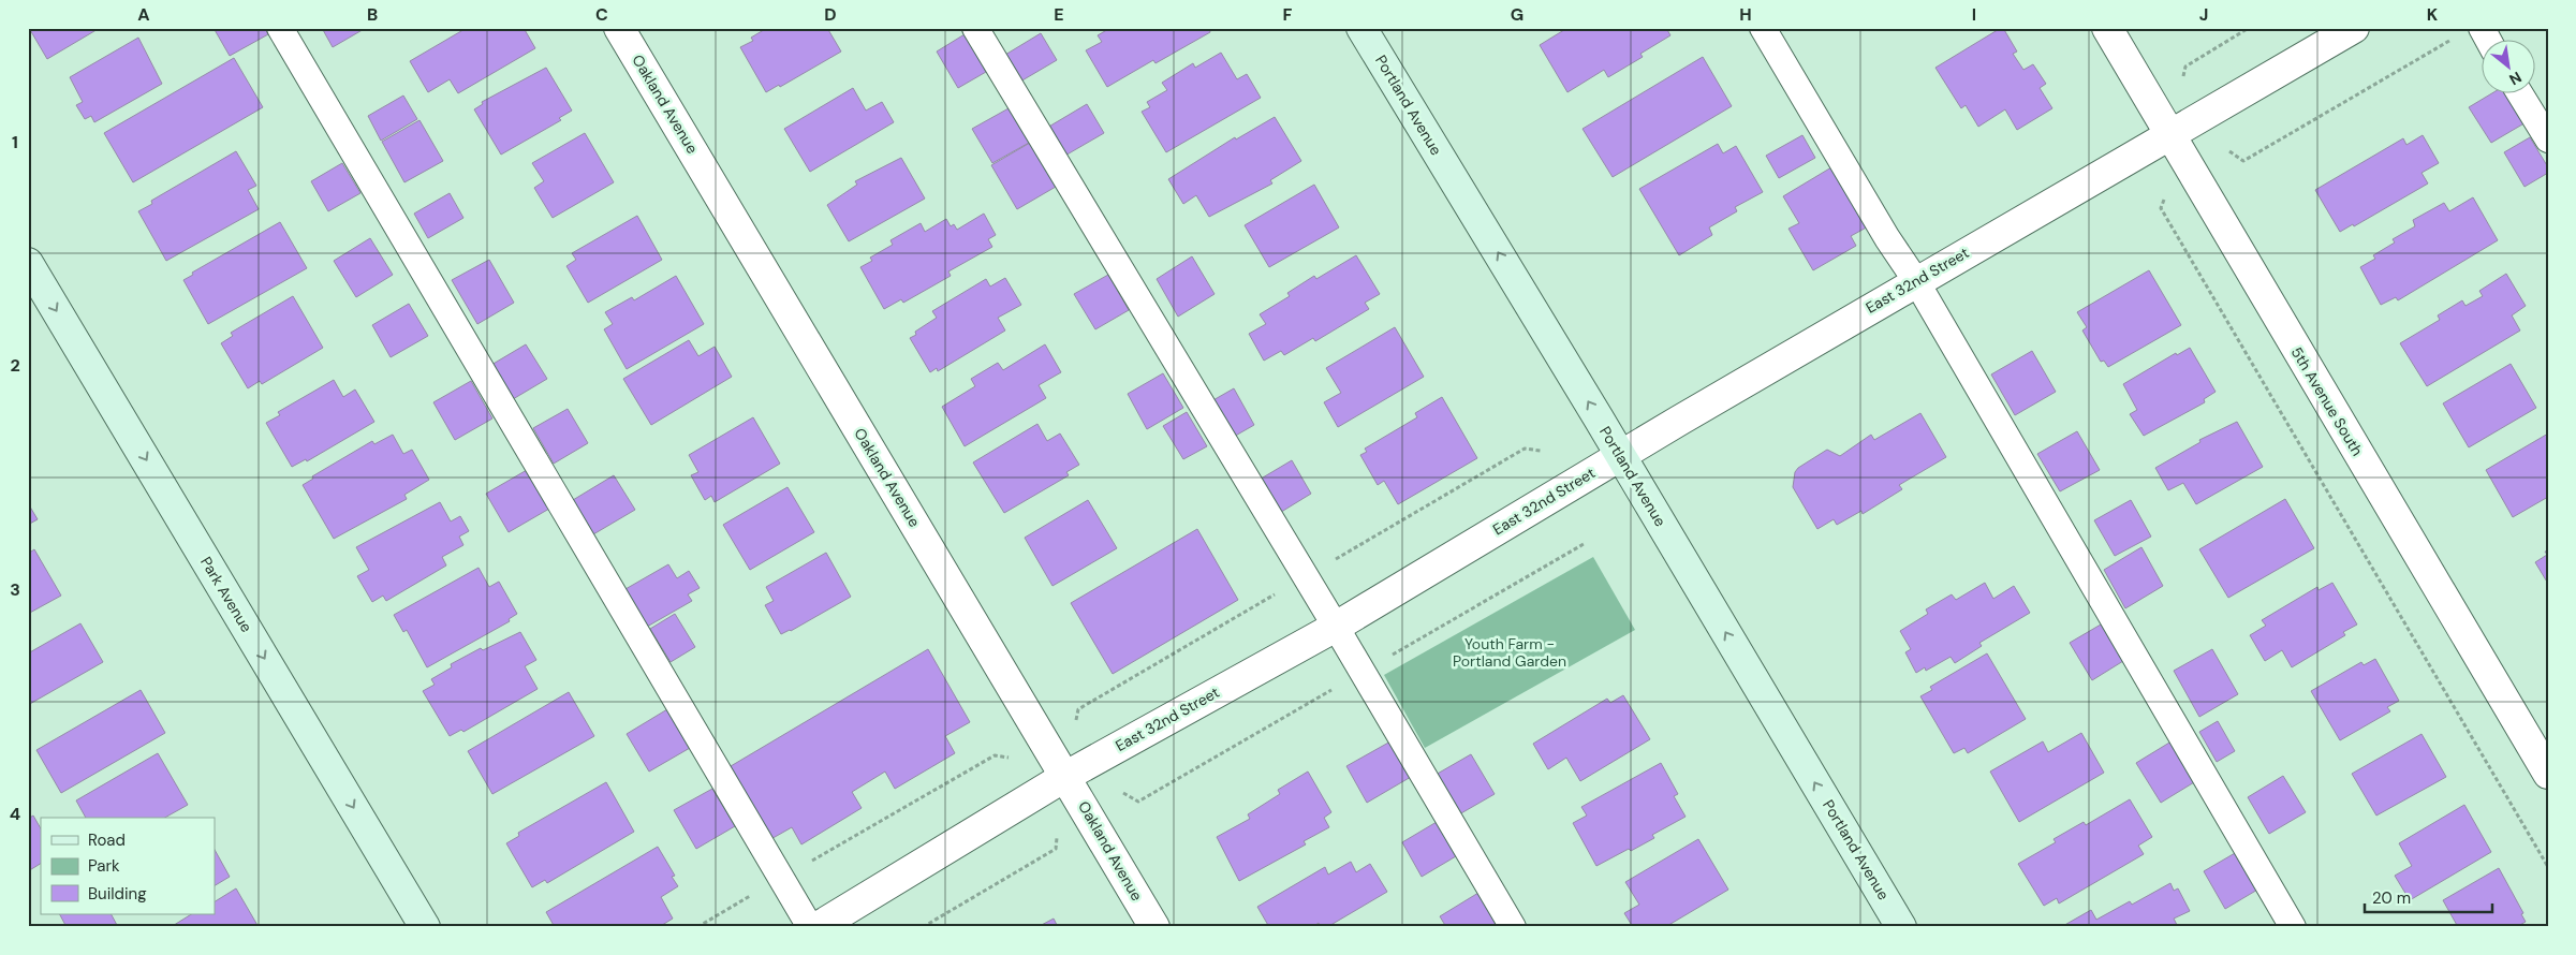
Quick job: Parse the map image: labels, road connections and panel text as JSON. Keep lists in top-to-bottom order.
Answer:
{
  "streets": {
    "street": [
      "Oakland Avenue",
      "Portland Avenue",
      "East 32nd Street",
      "5th Avenue South",
      "Park Avenue"
    ]
  },
  "crossings": [
    ["Oakland Avenue", "East 32nd Street"],
    ["Portland Avenue", "East 32nd Street"],
    ["East 32nd Street", "5th Avenue South"]
  ],
  "one_way": ["Portland Avenue", "Park Avenue"],
  "parks": ["Youth Farm - Portland Garden"],
  "legend": ["Road", "Park", "Building"],
  "scale_bar": "20 m",
  "north": "bottom right",
  "grid": {
    "columns": [
      "A",
      "B",
      "C",
      "D",
      "E",
      "F",
      "G",
      "H",
      "I",
      "J",
      "K"
    ],
    "rows": [
      "1",
      "2",
      "3",
      "4"
    ]
  }
}
